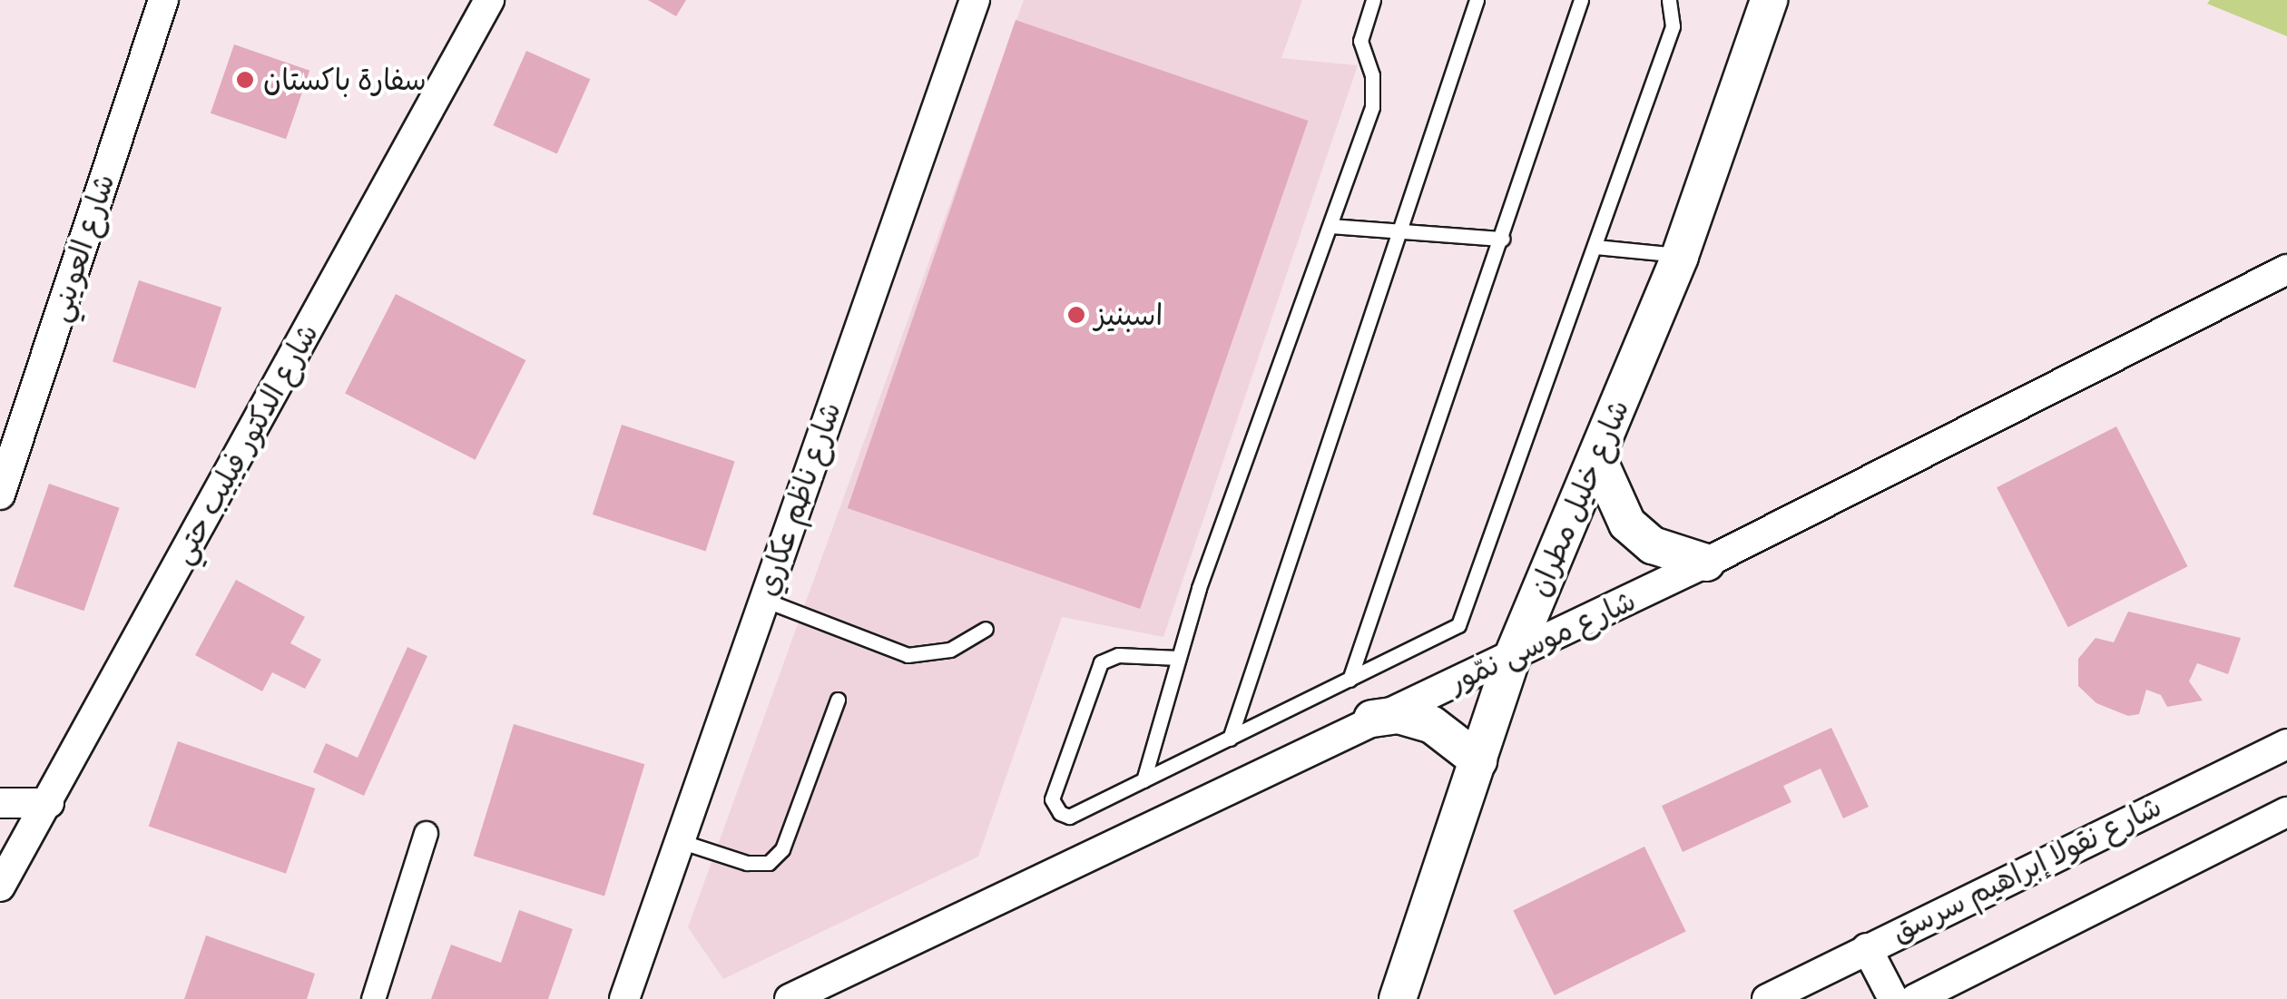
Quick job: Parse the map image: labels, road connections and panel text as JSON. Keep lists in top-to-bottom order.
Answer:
{
  "streets": {
    "street": [
      "شارع العويني",
      "شارع الدكتور فيليب حتي",
      "شارع خليل مطران",
      "شارع ناظم عكاري",
      "شارع موسى نمّور",
      "شارع نقولا إبراهيم سرسق"
    ]
  },
  "crossings": [
    ["شارع خليل مطران", "شارع موسى نمّور"]
  ],
  "places": ["سفارة باكستان", "اسبنيز"]
}
